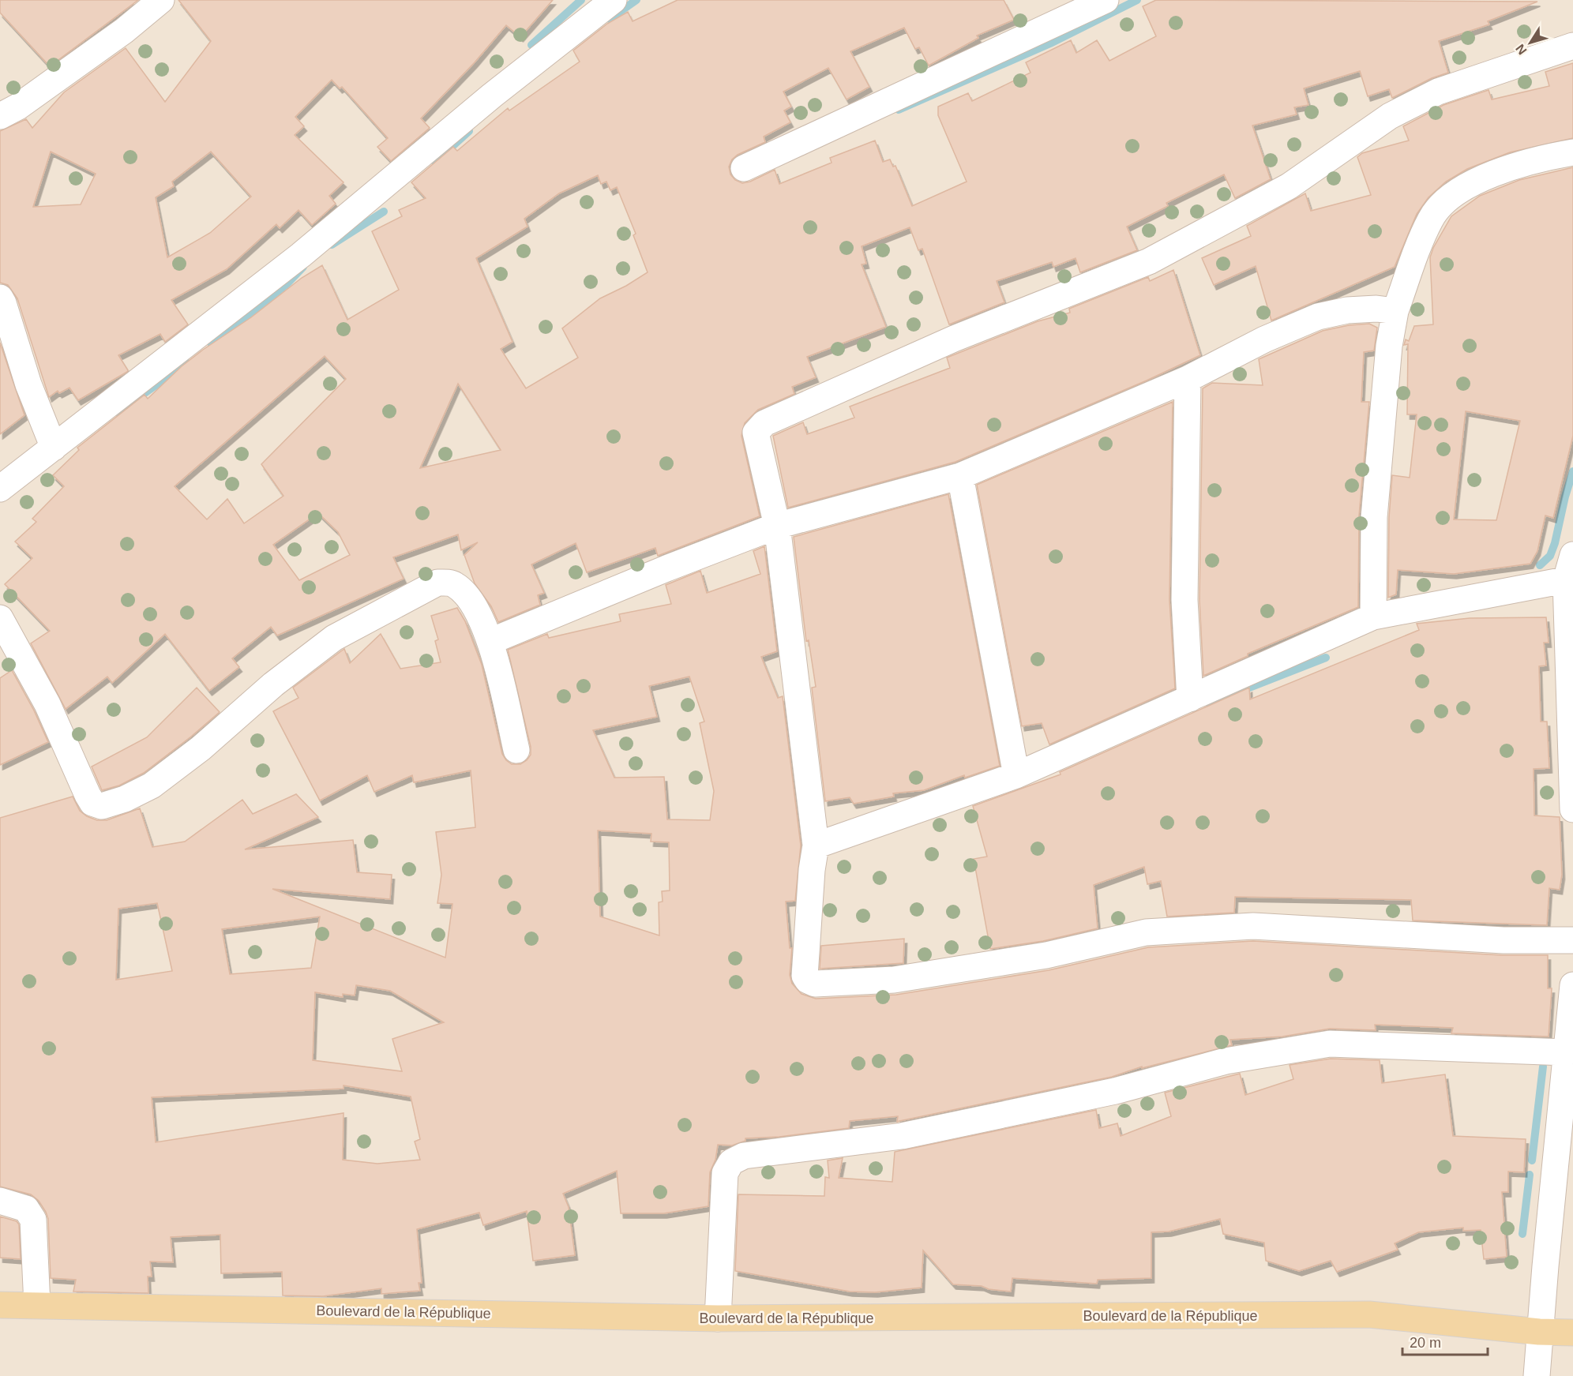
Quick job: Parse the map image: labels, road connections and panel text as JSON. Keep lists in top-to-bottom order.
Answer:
{
  "streets": {
    "main road": ["Boulevard de la République"]
  },
  "scale_bar": "20 m",
  "north": "bottom left"
}
